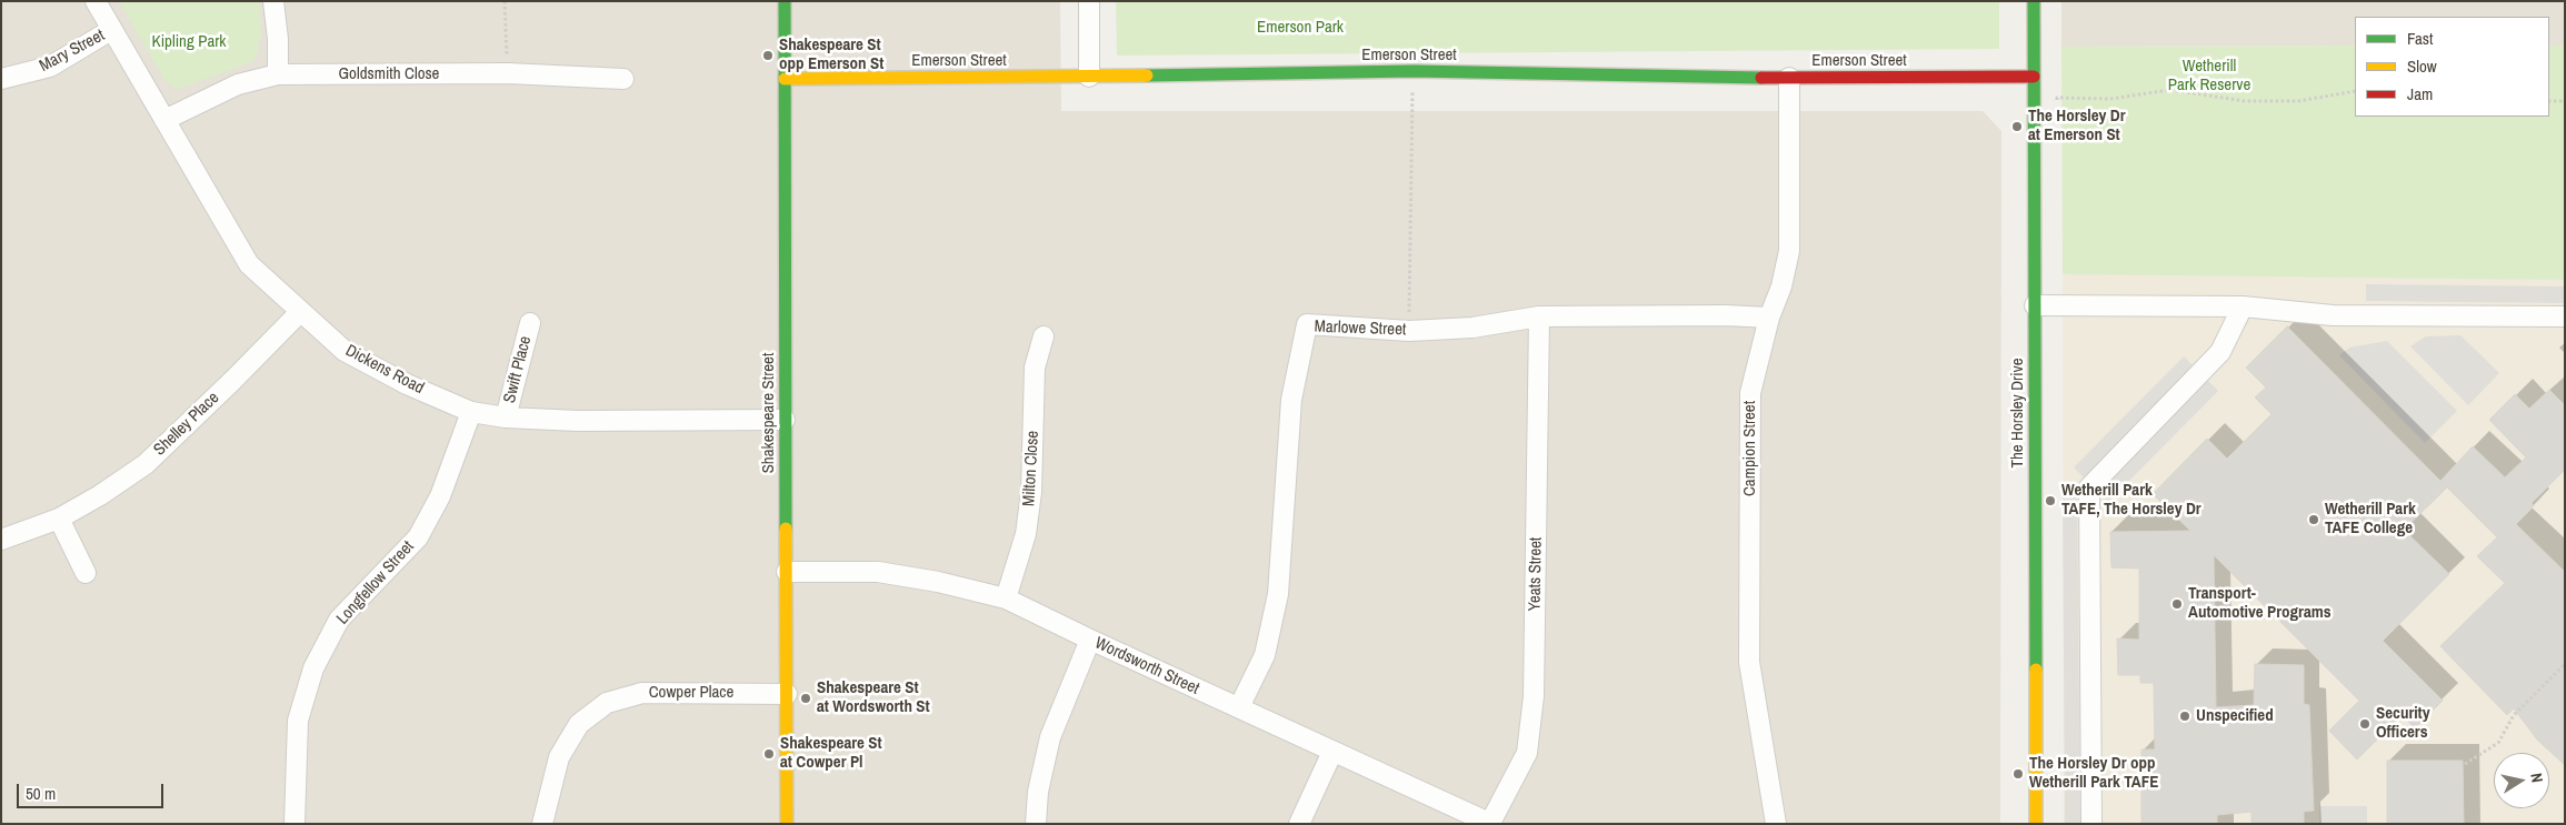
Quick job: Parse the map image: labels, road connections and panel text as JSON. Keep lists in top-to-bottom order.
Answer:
{
  "streets": {
    "street": [
      "Mary Street",
      "Emerson Street",
      "Goldsmith Close",
      "Marlowe Street",
      "Dickens Road",
      "Swift Place",
      "Shakespeare Street",
      "The Horsley Drive",
      "Shelley Place",
      "Campion Street",
      "Milton Close",
      "Yeats Street",
      "Longfellow Street",
      "Wordsworth Street",
      "Cowper Place"
    ]
  },
  "crossings": [
    ["Mary Street", "Dickens Road"],
    ["Emerson Street", "Shakespeare Street"],
    ["Emerson Street", "The Horsley Drive"],
    ["Emerson Street", "Campion Street"],
    ["Goldsmith Close", "Dickens Road"],
    ["Marlowe Street", "Campion Street"],
    ["Marlowe Street", "Yeats Street"],
    ["Marlowe Street", "Wordsworth Street"],
    ["Dickens Road", "Swift Place"],
    ["Dickens Road", "Shakespeare Street"],
    ["Dickens Road", "Shelley Place"],
    ["Dickens Road", "Longfellow Street"],
    ["Shakespeare Street", "Wordsworth Street"],
    ["Shakespeare Street", "Cowper Place"],
    ["Milton Close", "Wordsworth Street"],
    ["Yeats Street", "Wordsworth Street"]
  ],
  "parks": ["Emerson Park", "Kipling Park", "Wetherill Park Reserve"],
  "places": [
    "Shakespeare St opp Emerson St",
    "The Horsley Dr at Emerson St",
    "Wetherill Park TAFE, The Horsley Dr",
    "Wetherill Park TAFE College",
    "Transport- Automotive Programs",
    "Shakespeare St at Wordsworth St",
    "Unspecified",
    "Security Officers",
    "Shakespeare St at Cowper Pl",
    "The Horsley Dr opp Wetherill Park TAFE"
  ],
  "legend": ["Fast", "Slow", "Jam"],
  "scale_bar": "50 m",
  "north": "right"
}
